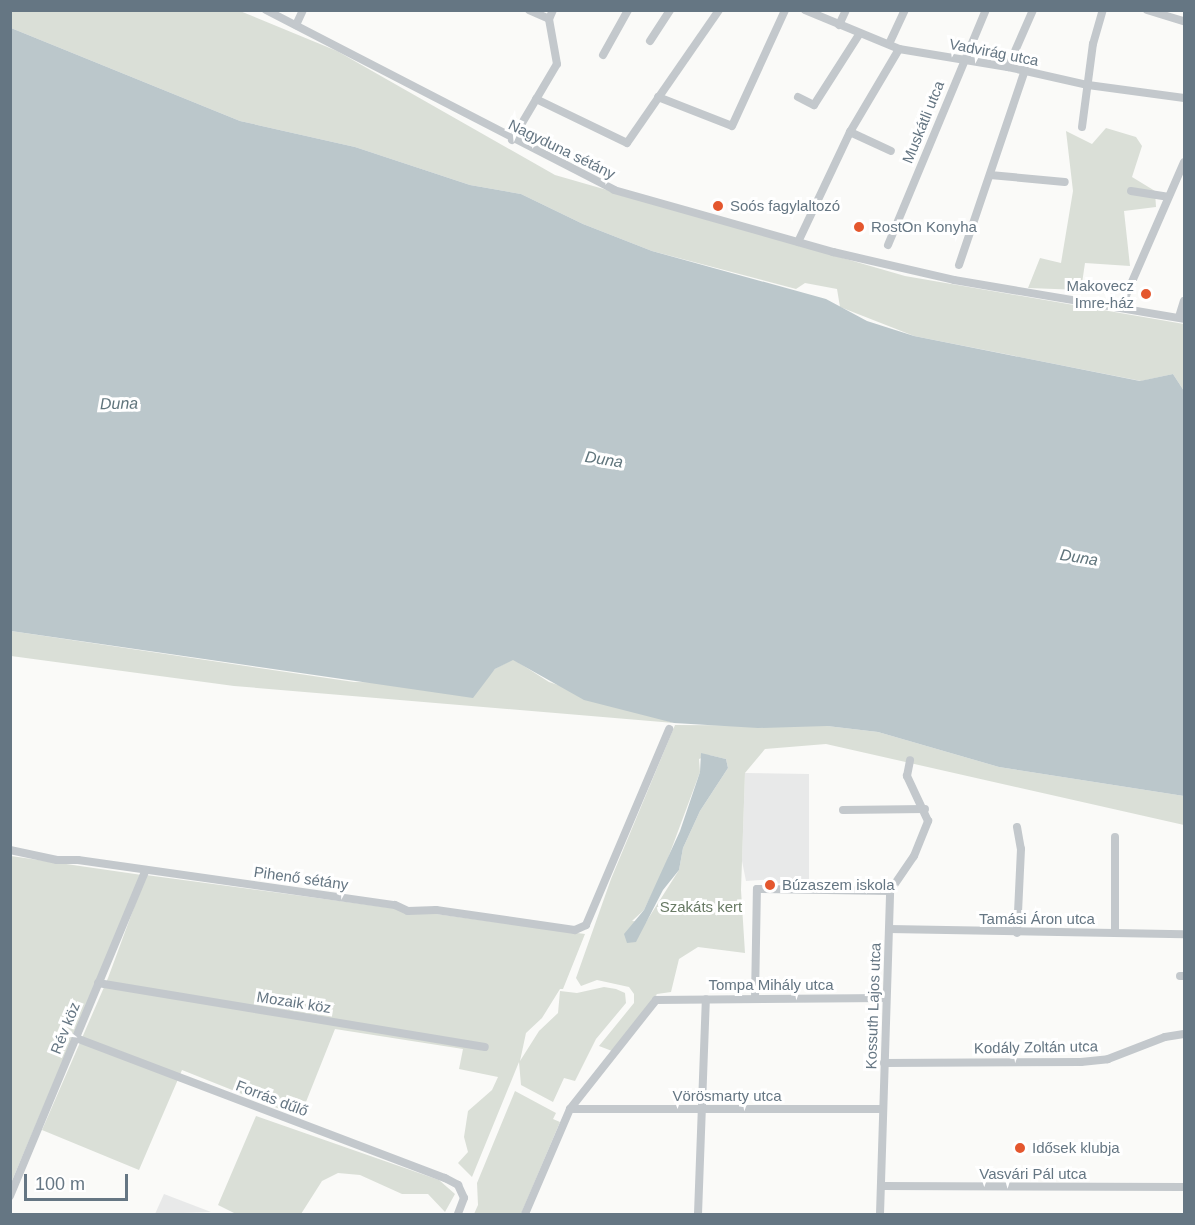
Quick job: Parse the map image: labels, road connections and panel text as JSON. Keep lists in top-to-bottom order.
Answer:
{
  "streets": {
    "street": [
      "Vadvirág utca",
      "Muskátli utca",
      "Nagyduna sétány",
      "Pihenő sétány",
      "Tamási Áron utca",
      "Tompa Mihály utca",
      "Mozaik köz",
      "Kossuth Lajos utca",
      "Rév köz",
      "Kodály Zoltán utca",
      "Vörösmarty utca",
      "Forrás dűlő",
      "Vasvári Pál utca"
    ]
  },
  "crossings": [
    ["Vadvirág utca", "Muskátli utca"],
    ["Pihenő sétány", "Rév köz"],
    ["Tamási Áron utca", "Kossuth Lajos utca"],
    ["Tompa Mihály utca", "Kossuth Lajos utca"],
    ["Tompa Mihály utca", "Vörösmarty utca"],
    ["Mozaik köz", "Rév köz"],
    ["Kossuth Lajos utca", "Kodály Zoltán utca"],
    ["Kossuth Lajos utca", "Vörösmarty utca"],
    ["Kossuth Lajos utca", "Vasvári Pál utca"],
    ["Rév köz", "Forrás dűlő"]
  ],
  "water": ["Duna"],
  "parks": ["Szakáts kert"],
  "places": [
    "Soós fagylaltozó",
    "RostOn Konyha",
    "Makovecz Imre-ház",
    "Búzaszem iskola",
    "Idősek klubja"
  ],
  "scale_bar": "100 m"
}
